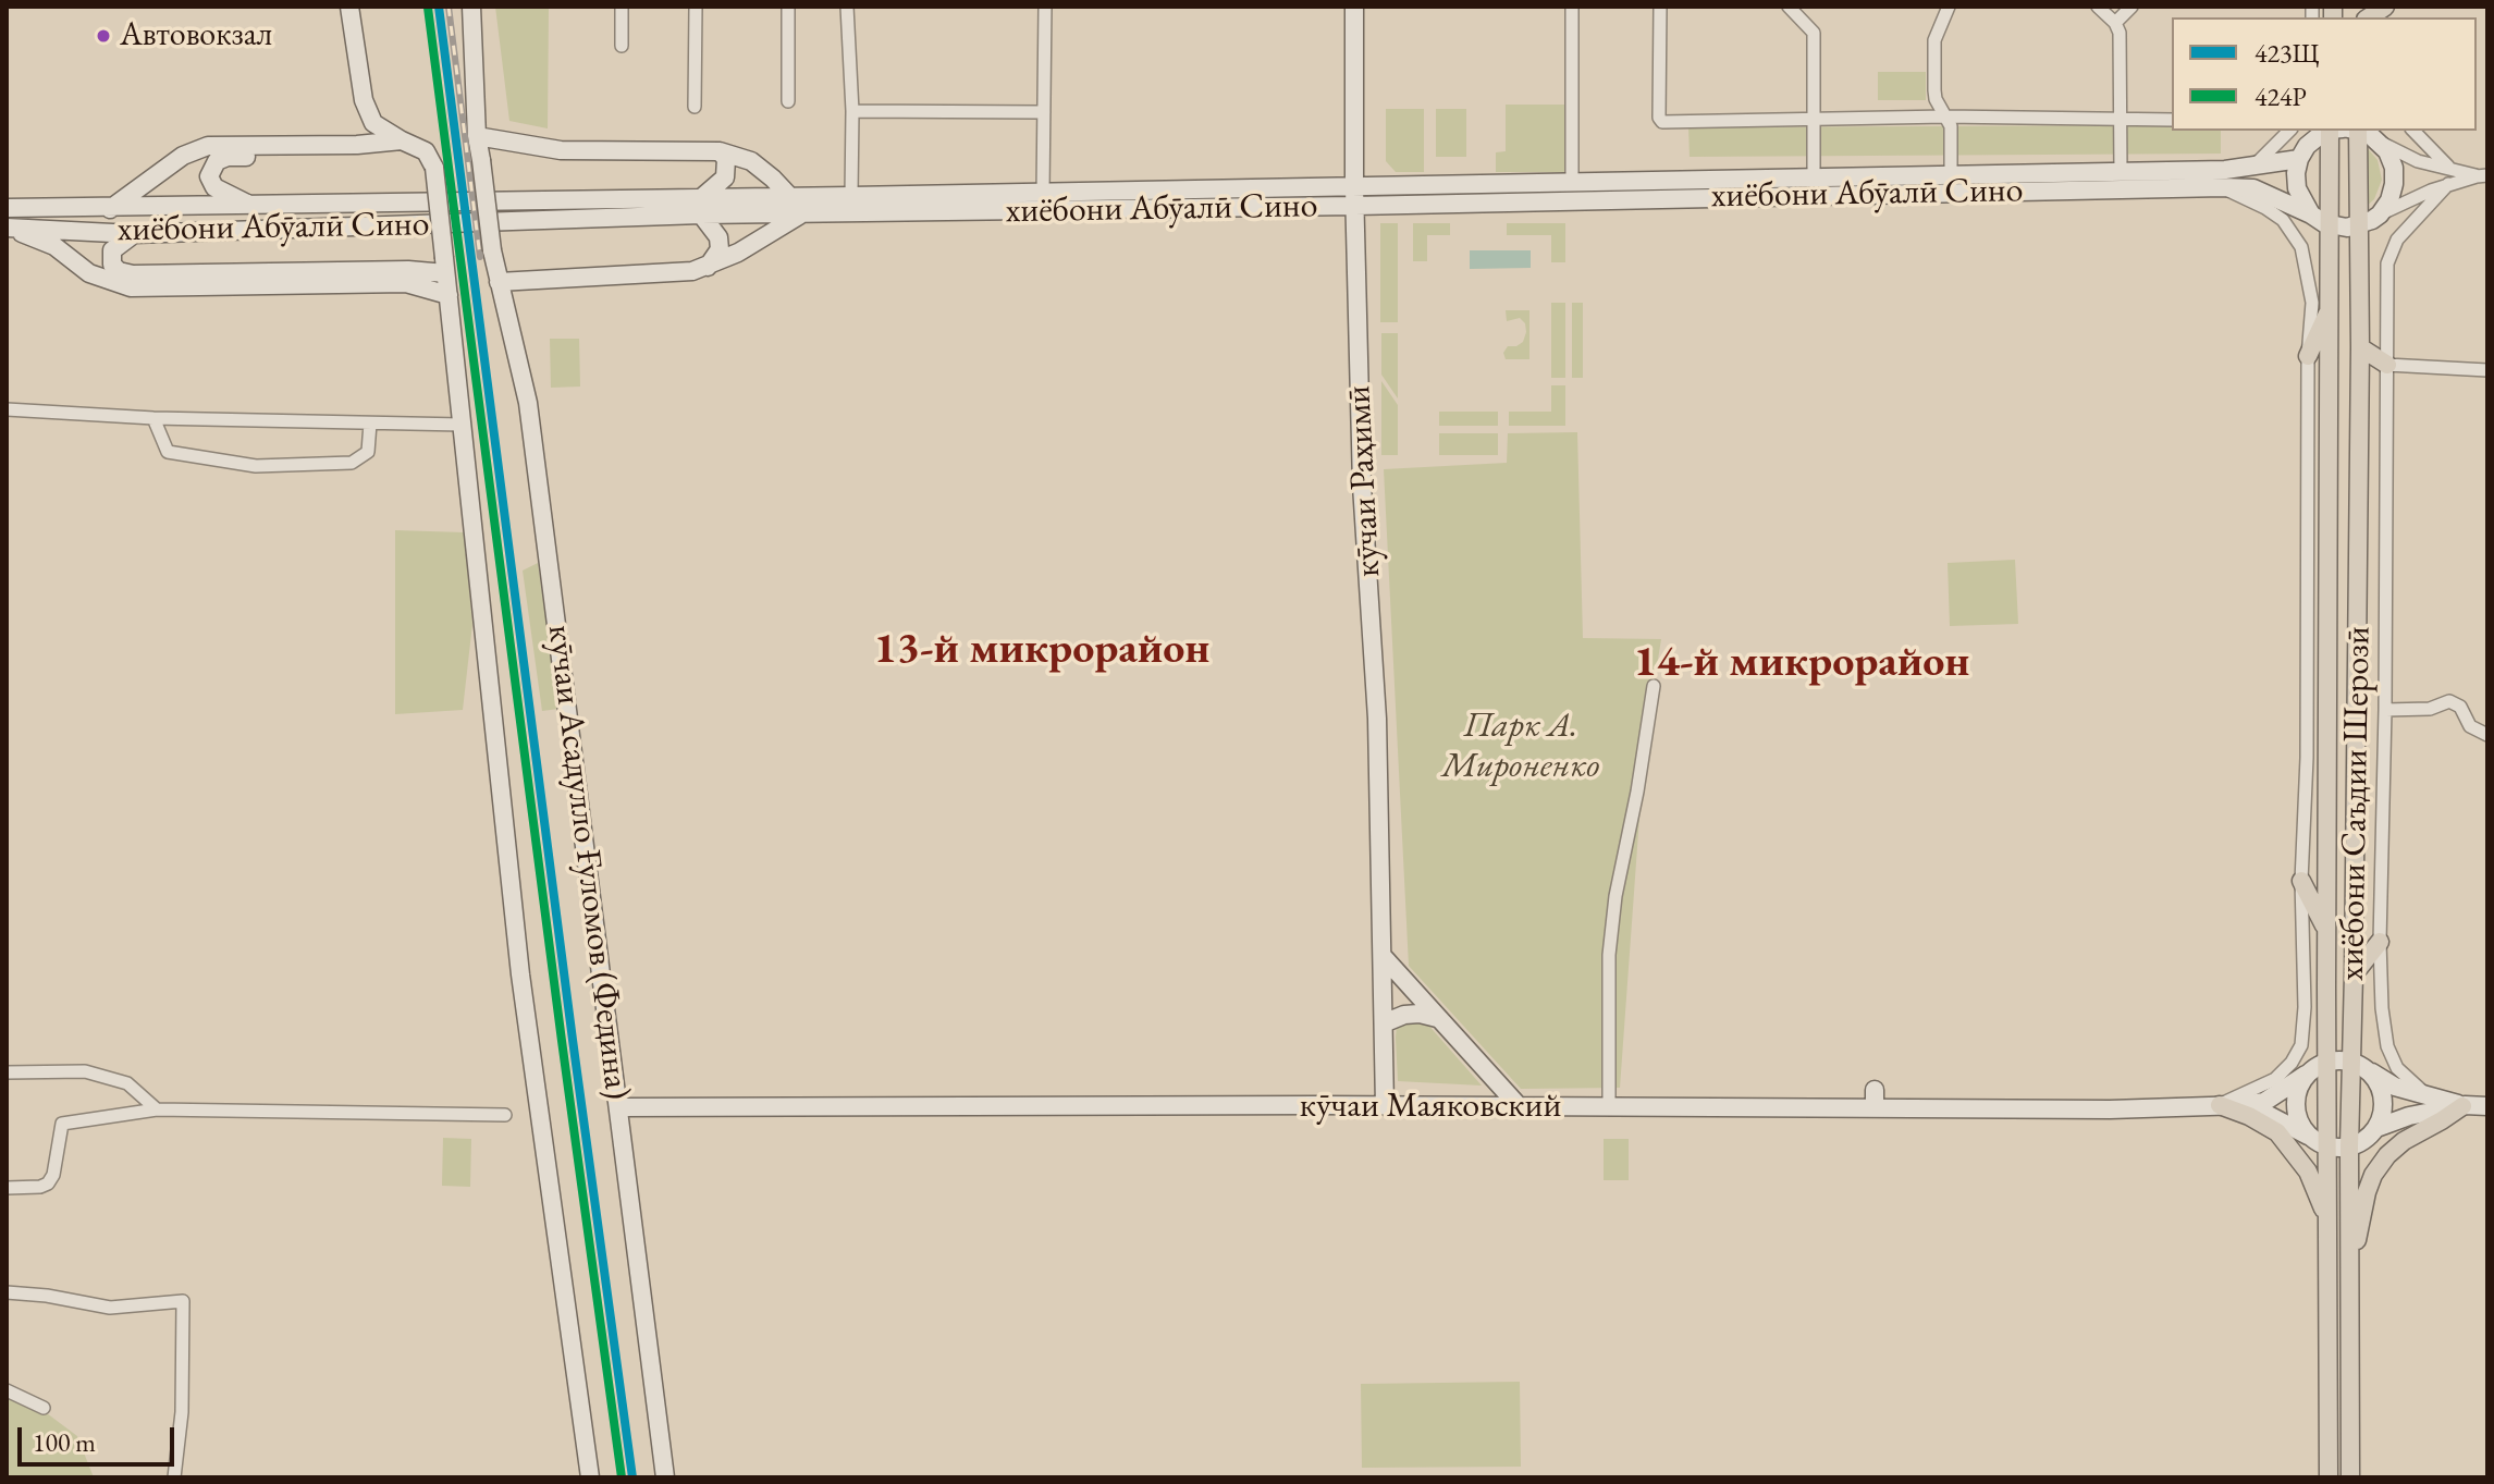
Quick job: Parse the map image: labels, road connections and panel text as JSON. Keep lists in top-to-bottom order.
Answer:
{
  "streets": {
    "main road": [
      "хиёбони Абӯалӣ Сино",
      "кӯчаи Раҳимӣ",
      "хиёбони Саъдии Шерозӣ",
      "кӯчаи Асадулло Ғуломов (Федина)",
      "кӯчаи Маяковский"
    ]
  },
  "crossings": [
    ["хиёбони Абӯалӣ Сино", "кӯчаи Раҳимӣ"],
    ["хиёбони Абӯалӣ Сино", "хиёбони Саъдии Шерозӣ"],
    ["кӯчаи Раҳимӣ", "кӯчаи Маяковский"],
    ["хиёбони Саъдии Шерозӣ", "кӯчаи Маяковский"],
    ["кӯчаи Асадулло Ғуломов (Федина)", "кӯчаи Маяковский"]
  ],
  "districts": ["13-й микрорайон", "14-й микрорайон"],
  "parks": ["Парк А. Мироненко"],
  "places": ["Автовокзал"],
  "lines": ["transit line 423Щ", "transit line 424Р"],
  "legend": ["423Щ", "424Р"],
  "scale_bar": "100 m"
}
